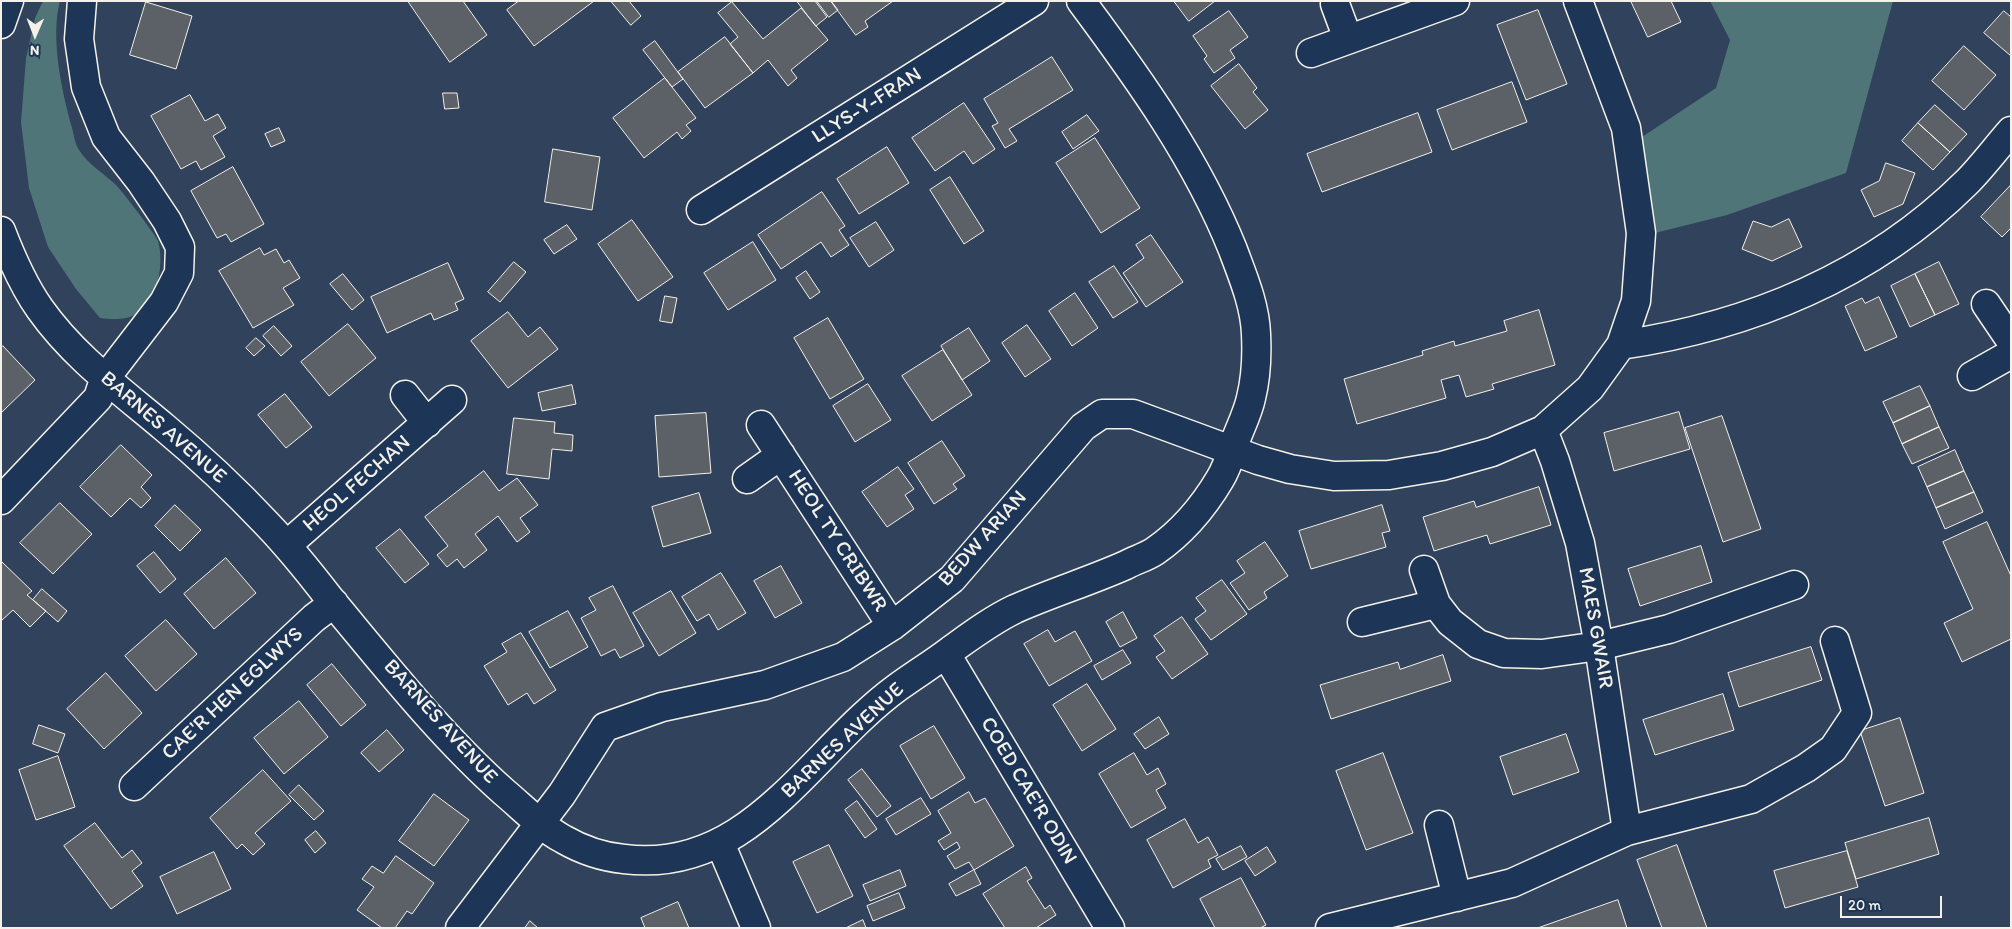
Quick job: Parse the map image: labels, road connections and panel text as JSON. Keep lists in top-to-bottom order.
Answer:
{
  "streets": {
    "street": [
      "LLYS-Y-FRAN",
      "BARNES AVENUE",
      "HEOL FECHAN",
      "BEDW ARIAN",
      "HEOL TY CRIBWR",
      "MAES GWAIR",
      "CAE'R HEN EGLWYS",
      "COED CAE'R ODIN"
    ]
  },
  "crossings": [
    ["BARNES AVENUE", "HEOL FECHAN"],
    ["BARNES AVENUE", "BEDW ARIAN"],
    ["BARNES AVENUE", "CAE'R HEN EGLWYS"],
    ["BARNES AVENUE", "COED CAE'R ODIN"],
    ["BEDW ARIAN", "HEOL TY CRIBWR"],
    ["BEDW ARIAN", "MAES GWAIR"]
  ],
  "scale_bar": "20 m",
  "north": "bottom"
}
